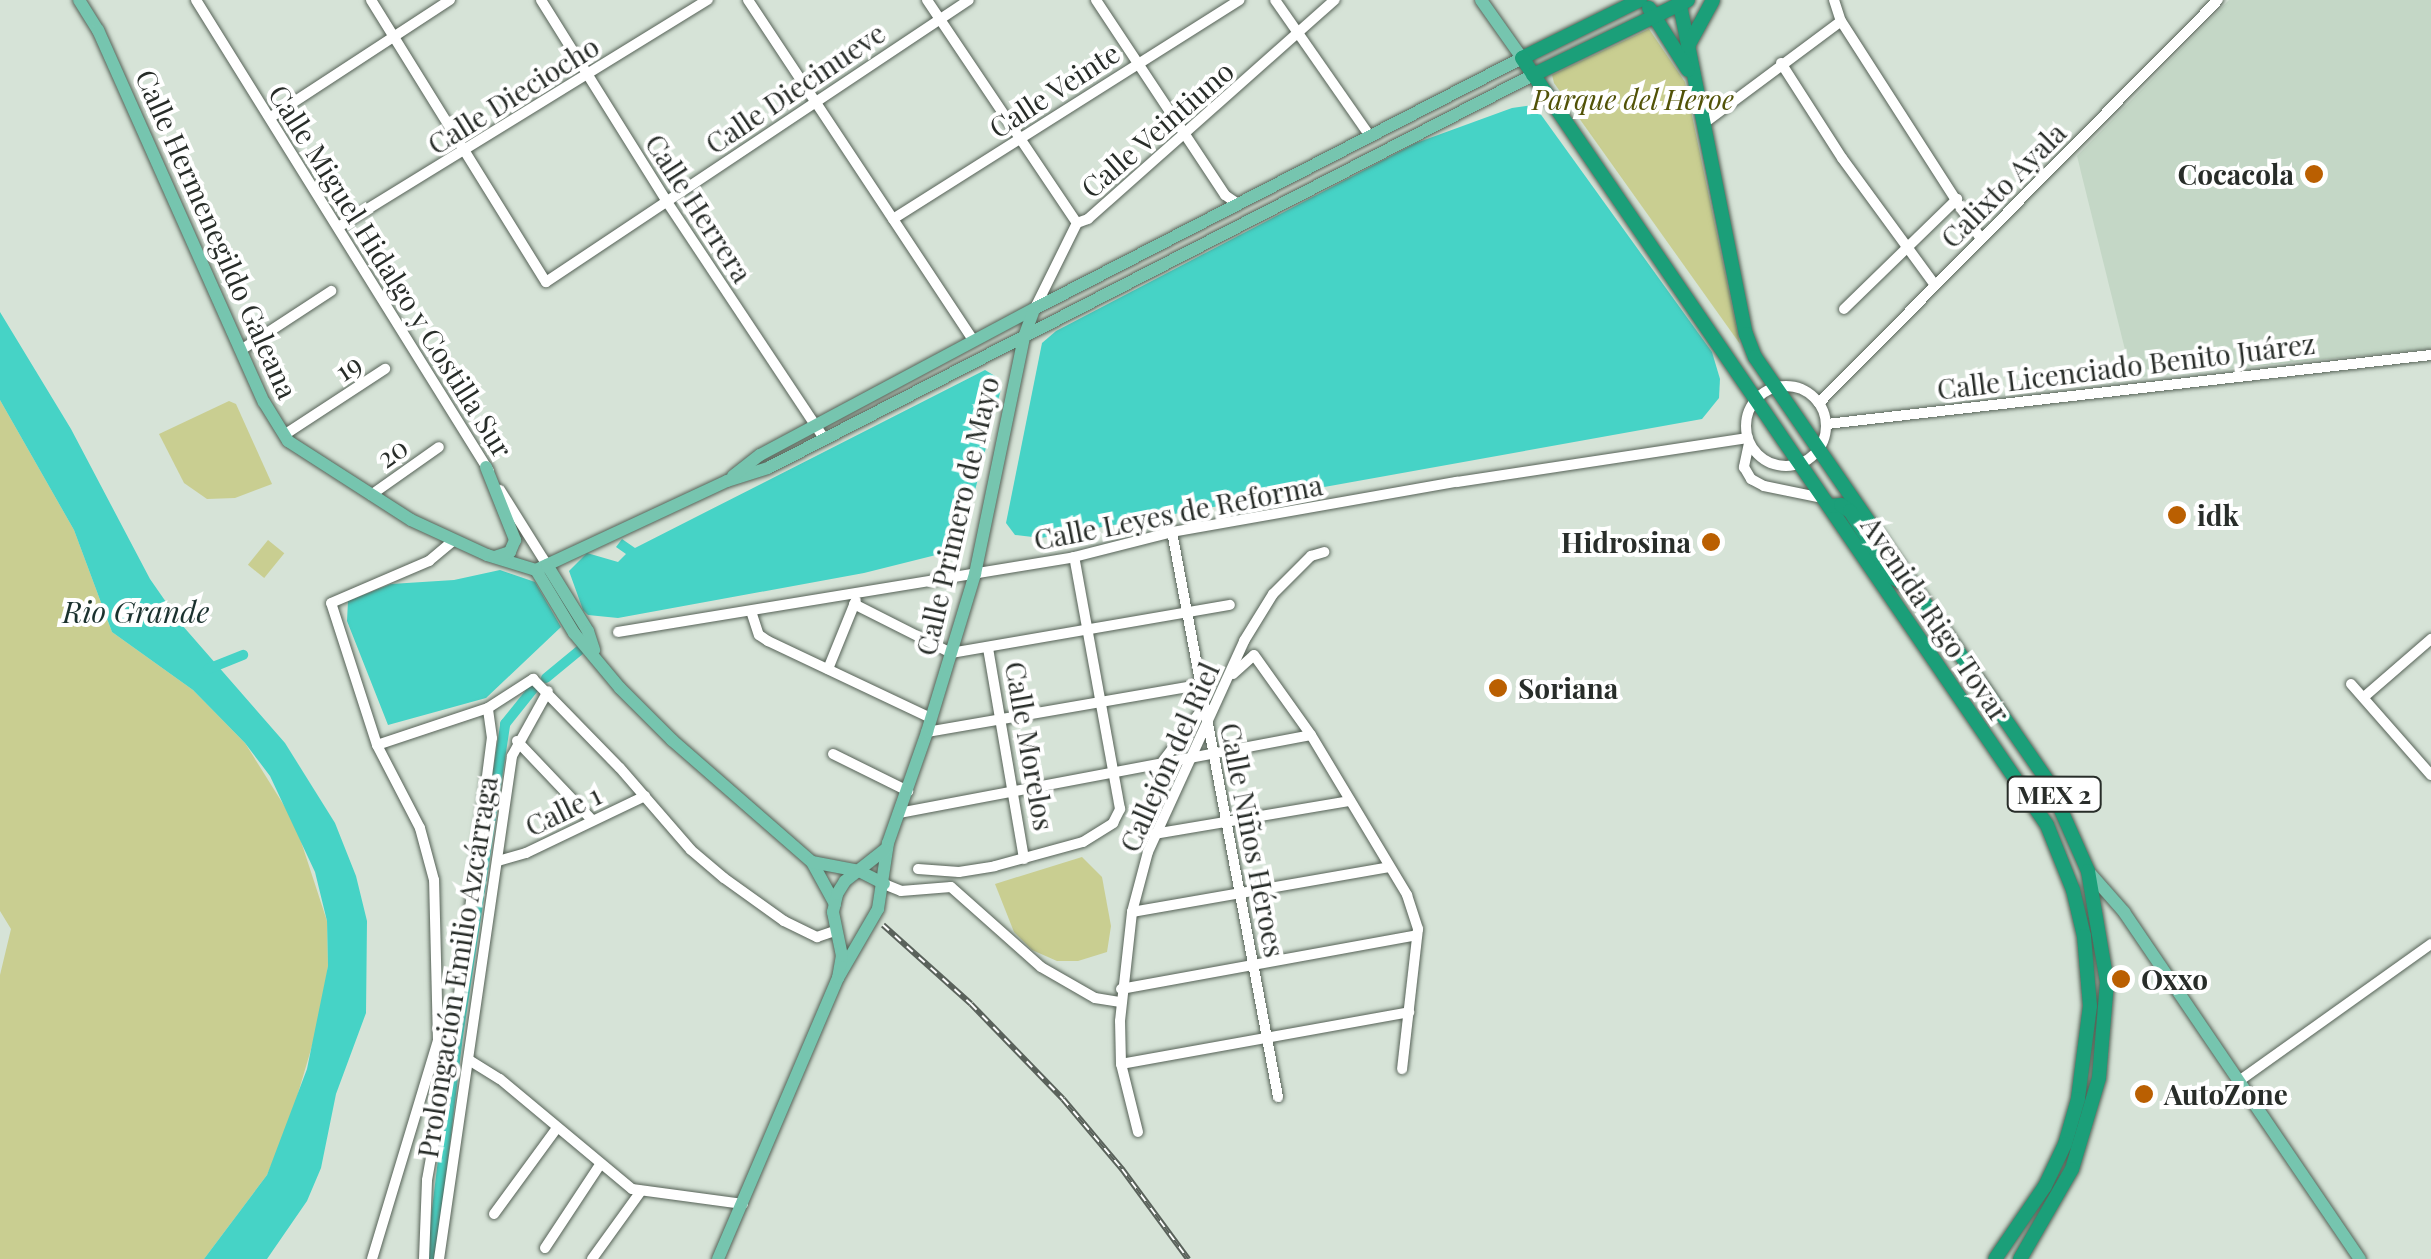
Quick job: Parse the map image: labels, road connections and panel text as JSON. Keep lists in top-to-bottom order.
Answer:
{
  "streets": {
    "highway": ["Avenida Rigo Tovar", "MEX 2"],
    "main road": ["Calle Hermenegildo Galeana", "Calle Primero de Mayo"],
    "street": [
      "Calle Diecinueve",
      "Calle Veinte",
      "Calle Dieciocho",
      "Calle Veintiuno",
      "Calixto Ayala",
      "Calle Herrera",
      "Calle Miguel Hidalgo y Costilla Sur",
      "Calle Licenciado Benito Juárez",
      "19",
      "20",
      "Calle Leyes de Reforma",
      "Calle Morelos",
      "Callejón del Riel",
      "Calle 1",
      "Calle Niños Héroes",
      "Prolongación Emilio Azcárraga"
    ]
  },
  "crossings": [
    ["Calle Diecinueve", "Calle Dieciocho"],
    ["Calle Diecinueve", "Calle Herrera"],
    ["Calle Dieciocho", "Calle Herrera"],
    ["Calle Dieciocho", "Calle Miguel Hidalgo y Costilla Sur"],
    ["Calle Veintiuno", "Calle Primero de Mayo"],
    ["Calle Hermenegildo Galeana", "Calle Miguel Hidalgo y Costilla Sur"],
    ["Calle Hermenegildo Galeana", "19"],
    ["Calle Hermenegildo Galeana", "20"],
    ["Calle Leyes de Reforma", "Calle Primero de Mayo"],
    ["Calle Leyes de Reforma", "Calle Niños Héroes"],
    ["Avenida Rigo Tovar", "MEX 2"],
    ["Callejón del Riel", "Calle Niños Héroes"],
    ["Calle 1", "Prolongación Emilio Azcárraga"]
  ],
  "water": ["Rio Grande"],
  "parks": ["Parque del Heroe"],
  "places": [
    "Cocacola",
    "idk",
    "Hidrosina",
    "Soriana",
    "Oxxo",
    "AutoZone"
  ]
}
